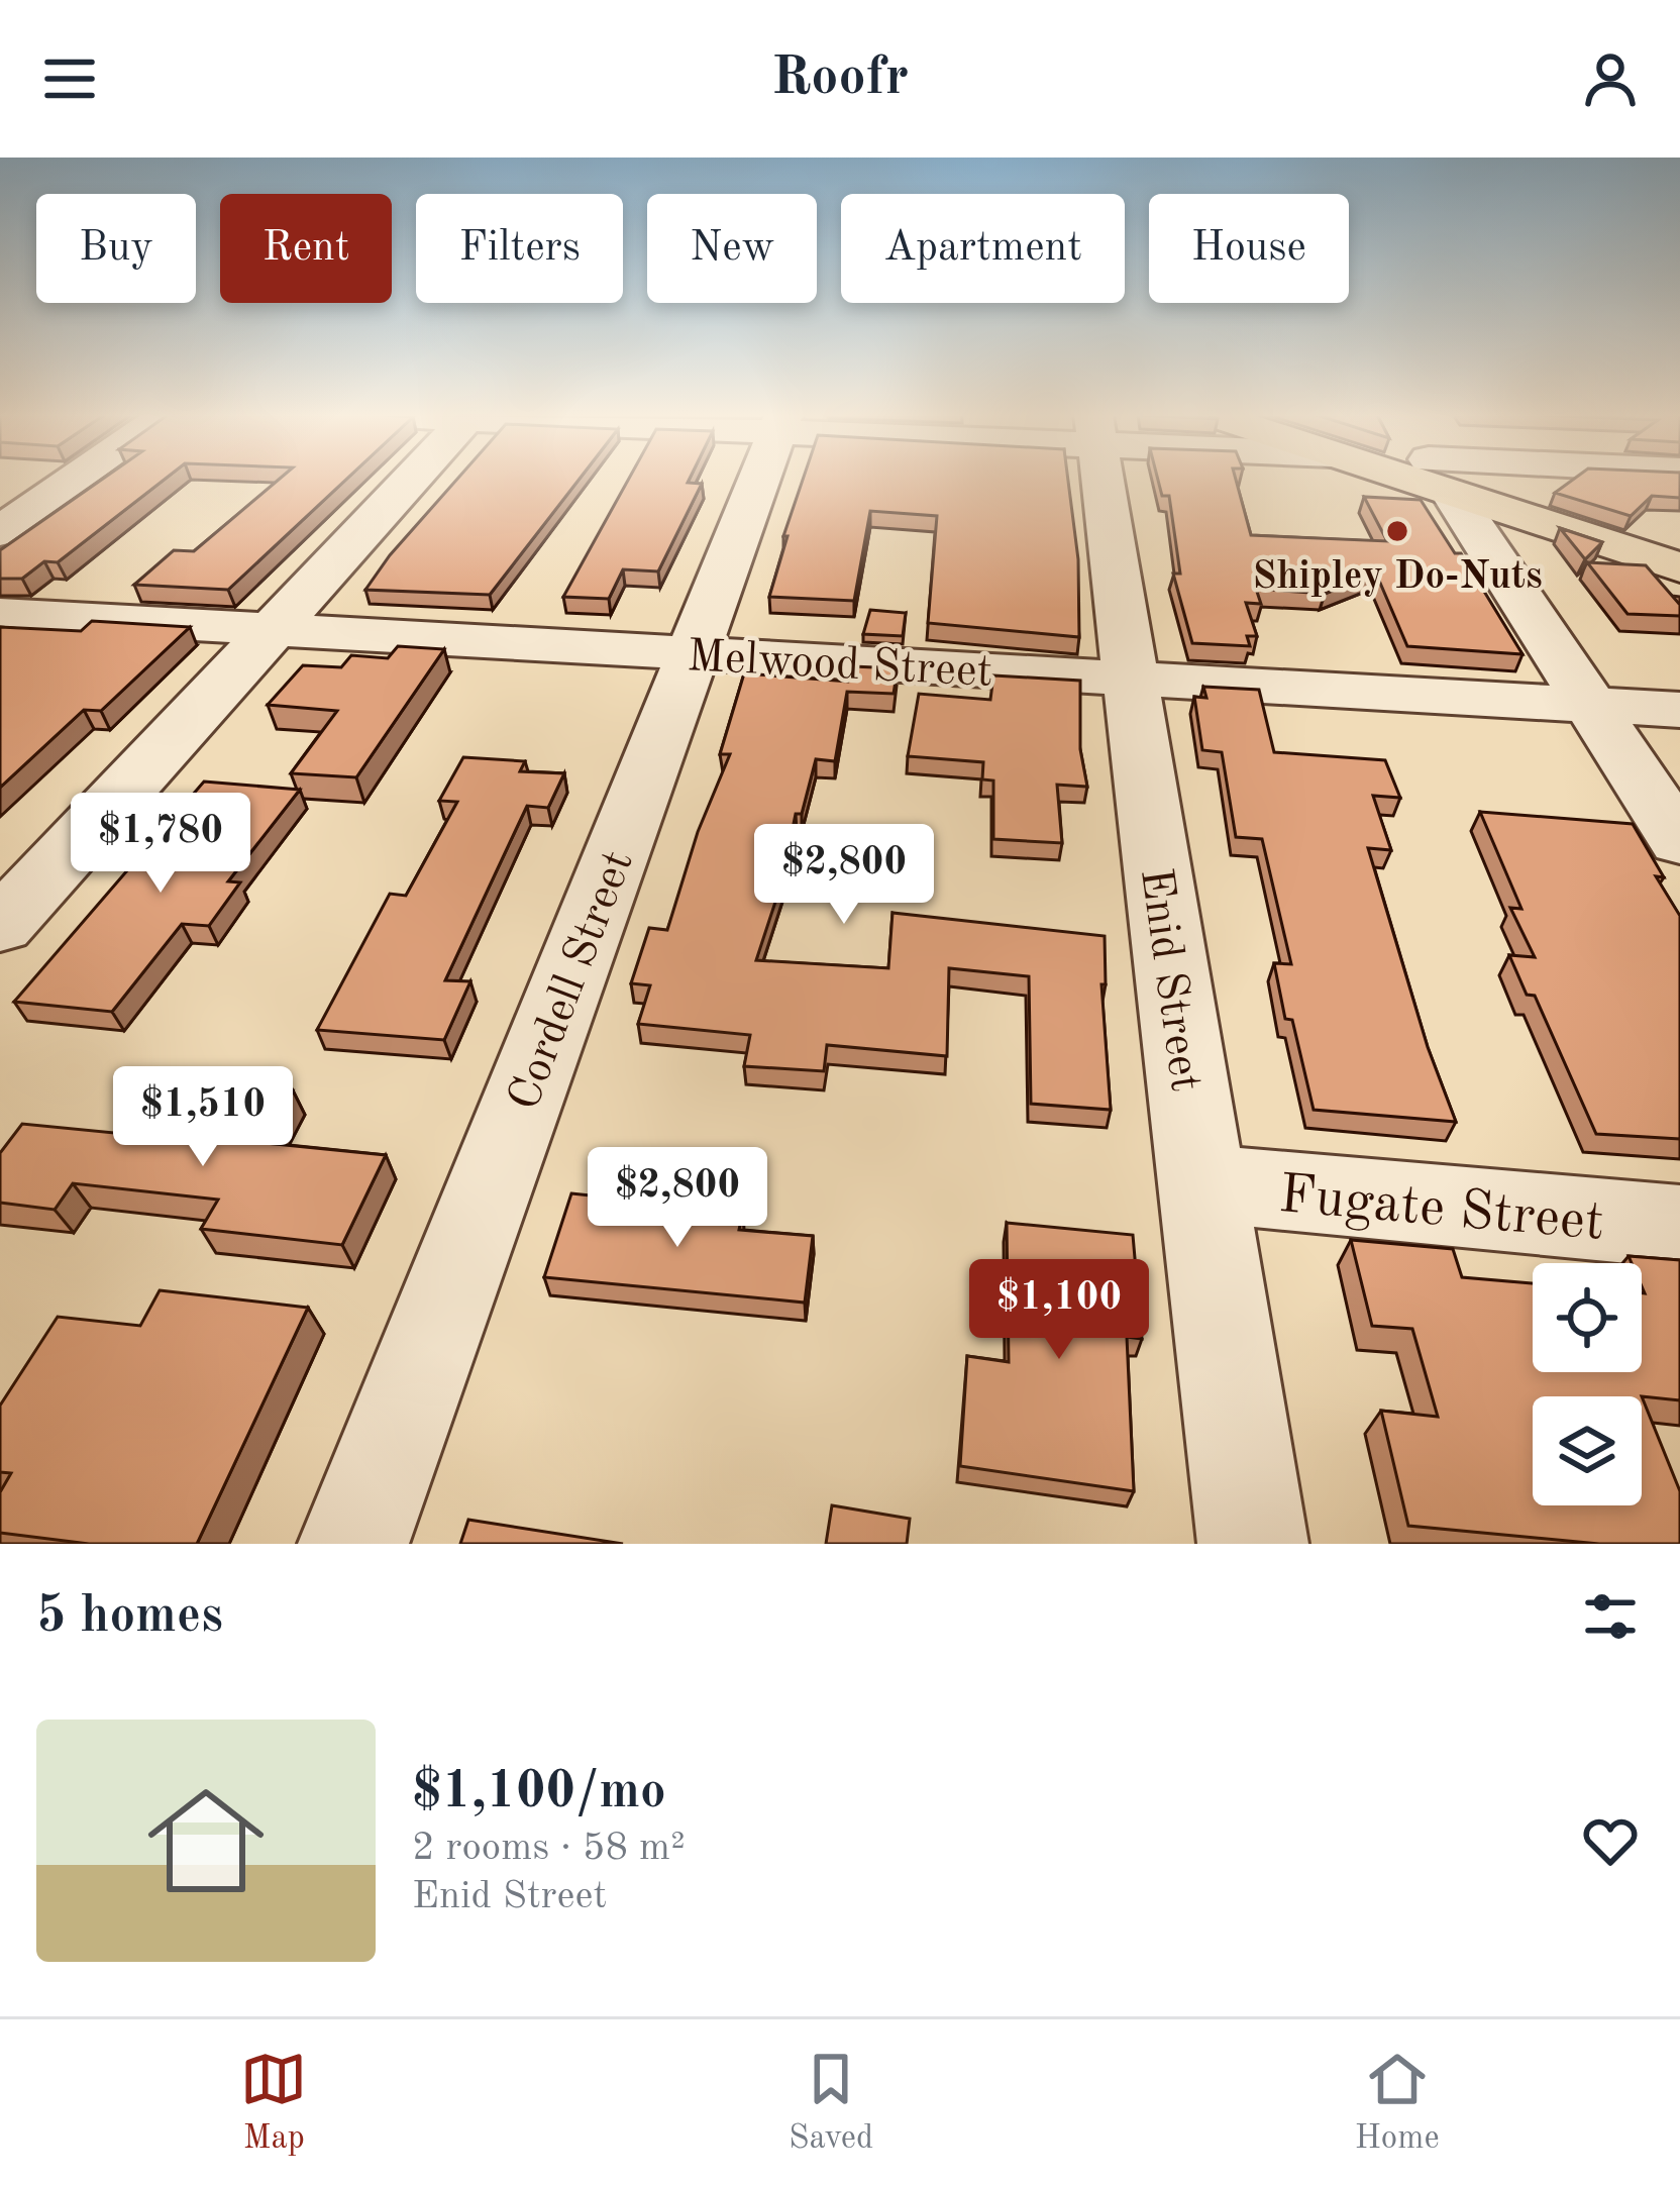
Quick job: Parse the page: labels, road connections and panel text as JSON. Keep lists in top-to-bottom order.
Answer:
{
  "streets": {
    "street": [
      "Melwood Street",
      "Cordell Street",
      "Enid Street",
      "Fugate Street"
    ]
  },
  "crossings": [
    ["Melwood Street", "Cordell Street"],
    ["Melwood Street", "Enid Street"],
    ["Enid Street", "Fugate Street"]
  ],
  "places": ["Shipley Do-Nuts"],
  "page": {
    "header": "Roofr",
    "chip": [
      "Buy",
      "Rent",
      "Filters",
      "New",
      "Apartment",
      "House"
    ],
    "price": [
      "$1,780",
      "$2,800",
      "$1,510",
      "$2,800",
      "$1,100"
    ],
    "heading": "5 homes",
    "list": [
      {
        "name": "$1,100/mo",
        "note": "2 rooms · 58 m² · Enid Street"
      }
    ],
    "tabs": ["Map", "Saved", "Home"]
  }
}
